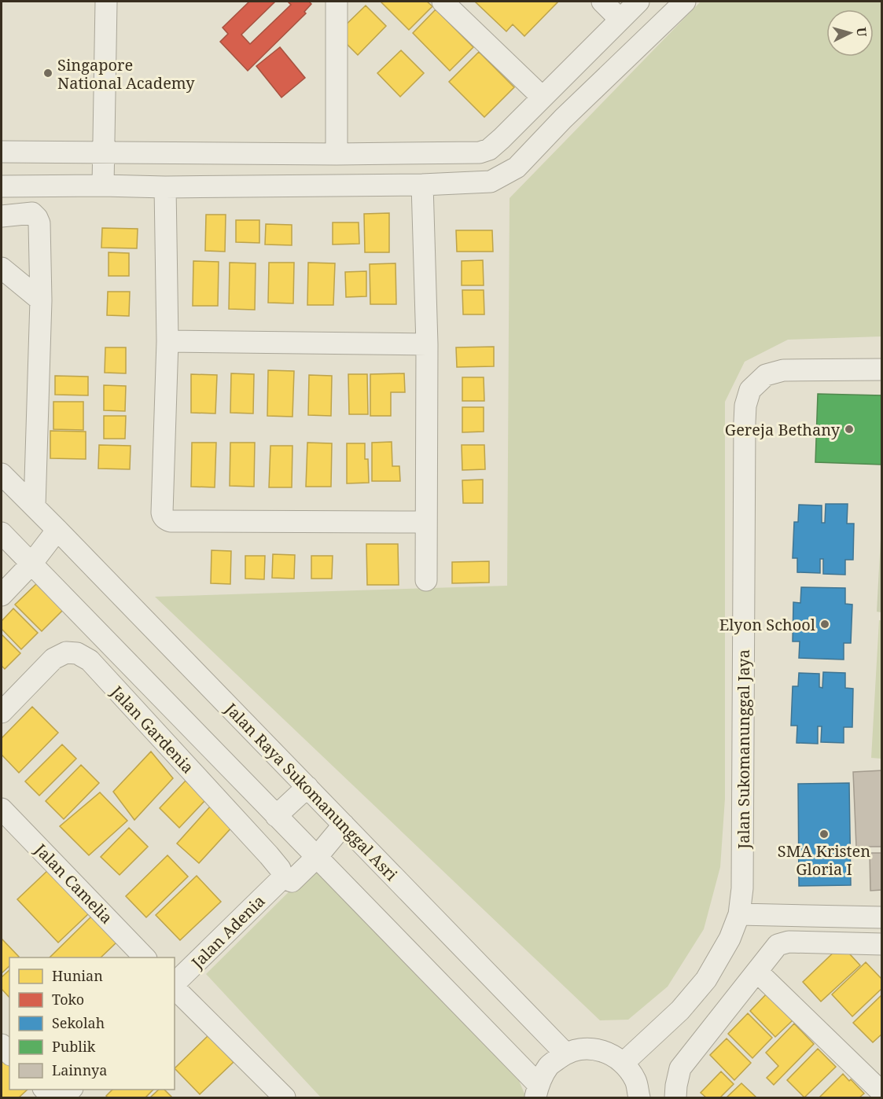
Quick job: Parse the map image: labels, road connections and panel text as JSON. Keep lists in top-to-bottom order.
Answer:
{
  "streets": {
    "street": [
      "Jalan Gardenia",
      "Jalan Sukomanunggal Jaya",
      "Jalan Raya Sukomanunggal Asri",
      "Jalan Camelia",
      "Jalan Adenia"
    ]
  },
  "crossings": [
    ["Jalan Gardenia", "Jalan Adenia"],
    ["Jalan Raya Sukomanunggal Asri", "Jalan Adenia"]
  ],
  "places": [
    "Singapore National Academy",
    "Gereja Bethany",
    "Elyon School",
    "SMA Kristen Gloria I"
  ],
  "legend": [
    "Hunian",
    "Toko",
    "Sekolah",
    "Publik",
    "Lainnya"
  ],
  "north": "right"
}
